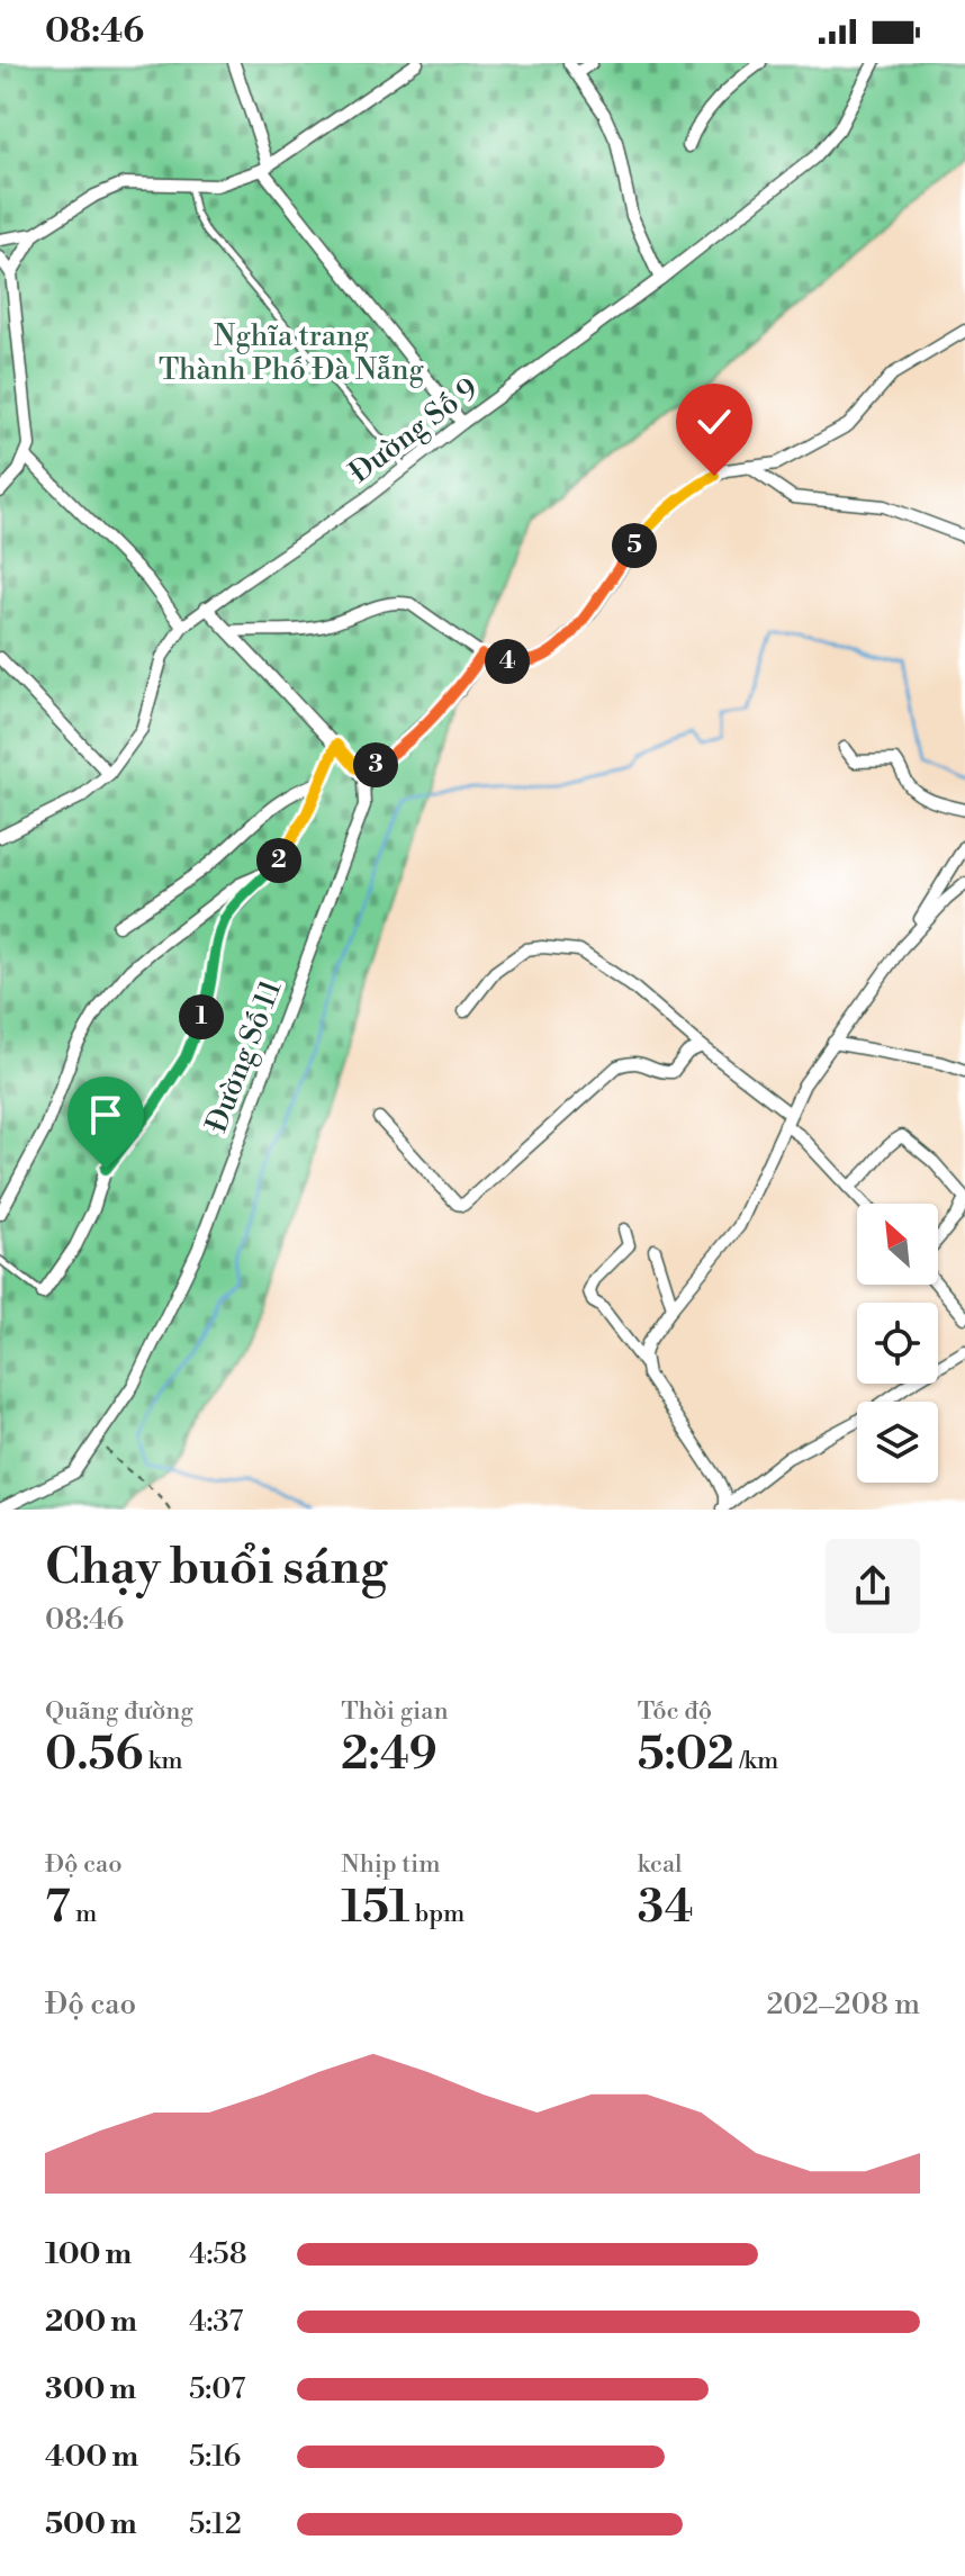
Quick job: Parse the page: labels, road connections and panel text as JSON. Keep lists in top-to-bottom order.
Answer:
{
  "streets": {
    "street": ["Đường Số 9", "Đường Số 11"]
  },
  "parks": ["Nghĩa trang Thành Phố Đà Nẵng"],
  "north": "top left",
  "page": {
    "status": "08:46",
    "pins": [
      "5",
      "4",
      "3",
      "2",
      "1"
    ],
    "heading": ["Chạy buổi sáng", "08:46"],
    "stats": [
      ["Quãng đường", "0.56 km"],
      ["Thời gian", "2:49"],
      ["Tốc độ", "5:02 /km"],
      ["Độ cao", "7 m"],
      ["Nhịp tim", "151 bpm"],
      ["kcal", "34"]
    ],
    "chart": ["Độ cao", "202–208 m"],
    "list": [
      {
        "name": "100 m",
        "note": "4:58"
      },
      {
        "name": "200 m",
        "note": "4:37"
      },
      {
        "name": "300 m",
        "note": "5:07"
      },
      {
        "name": "400 m",
        "note": "5:16"
      },
      {
        "name": "500 m",
        "note": "5:12"
      }
    ]
  }
}
